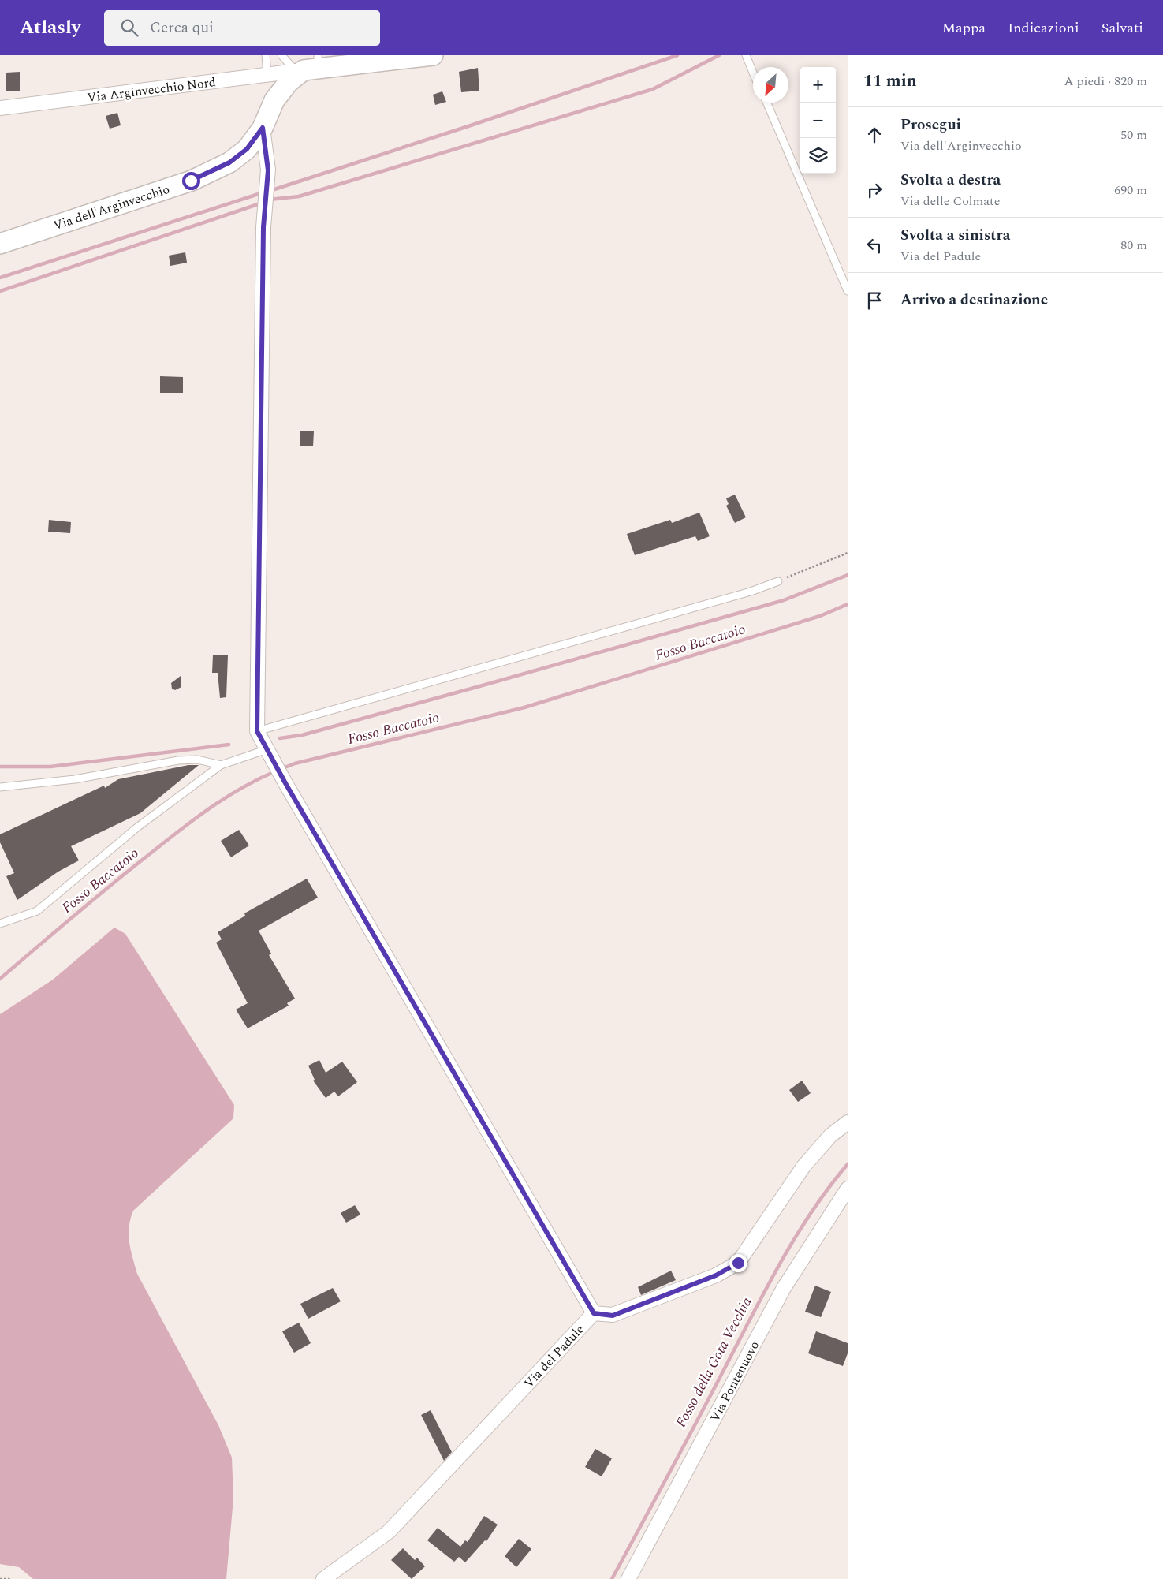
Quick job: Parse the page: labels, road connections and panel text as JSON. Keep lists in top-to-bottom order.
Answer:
{
  "streets": {
    "main road": ["Via dell'Arginvecchio"],
    "street": ["Via Arginvecchio Nord", "Via del Padule", "Via Pontenuovo"]
  },
  "crossings": [
    ["Via Arginvecchio Nord", "Via dell'Arginvecchio"]
  ],
  "water": ["Fosso Baccatoio", "Fosso della Gota Vecchia"],
  "north": "bottom left",
  "page": {
    "header": "Atlasly",
    "search": "Cerca qui",
    "nav": ["Mappa", "Indicazioni", "Salvati"],
    "heading": ["11 min", "A piedi · 820 m"],
    "map_buttons": ["+", "−"],
    "list": [
      ["Prosegui", "Via dell'Arginvecchio", "50 m"],
      ["Svolta a destra", "Via delle Colmate", "690 m"],
      ["Svolta a sinistra", "Via del Padule", "80 m"],
      "Arrivo a destinazione"
    ]
  }
}
